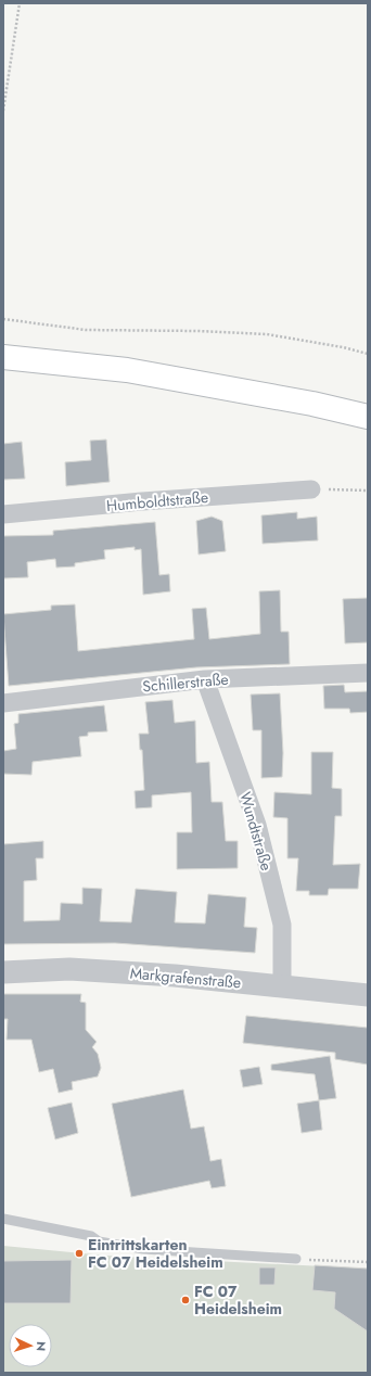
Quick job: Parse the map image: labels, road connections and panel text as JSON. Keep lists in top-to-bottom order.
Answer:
{
  "streets": {
    "street": [
      "Humboldtstraße",
      "Schillerstraße",
      "Wundtstraße",
      "Markgrafenstraße"
    ]
  },
  "crossings": [
    ["Schillerstraße", "Wundtstraße"],
    ["Wundtstraße", "Markgrafenstraße"]
  ],
  "places": ["Eintrittskarten FC 07 Heidelsheim", "FC 07 Heidelsheim"],
  "north": "right"
}
